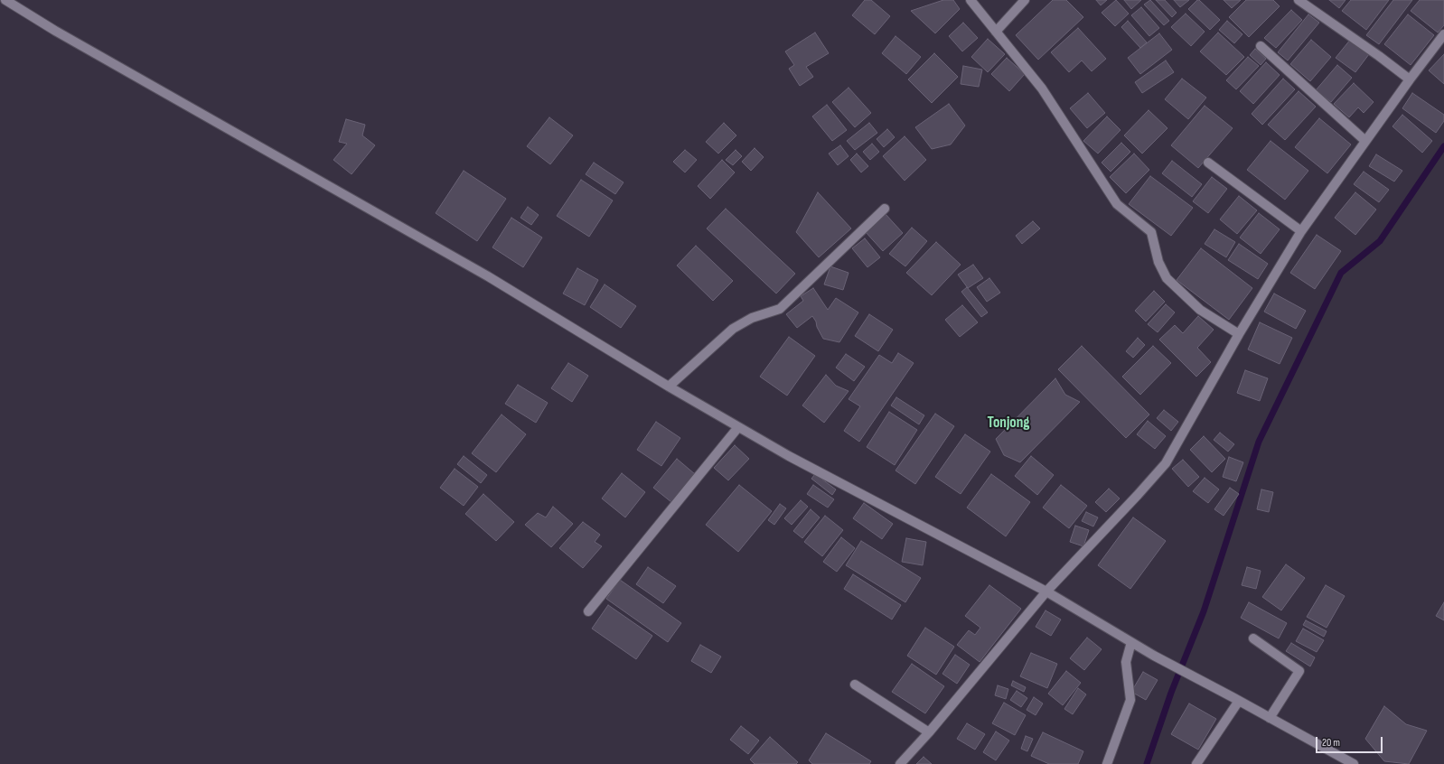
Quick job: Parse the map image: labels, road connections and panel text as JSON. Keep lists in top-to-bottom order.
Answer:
{
  "districts": ["Tonjong"],
  "scale_bar": "20 m"
}
